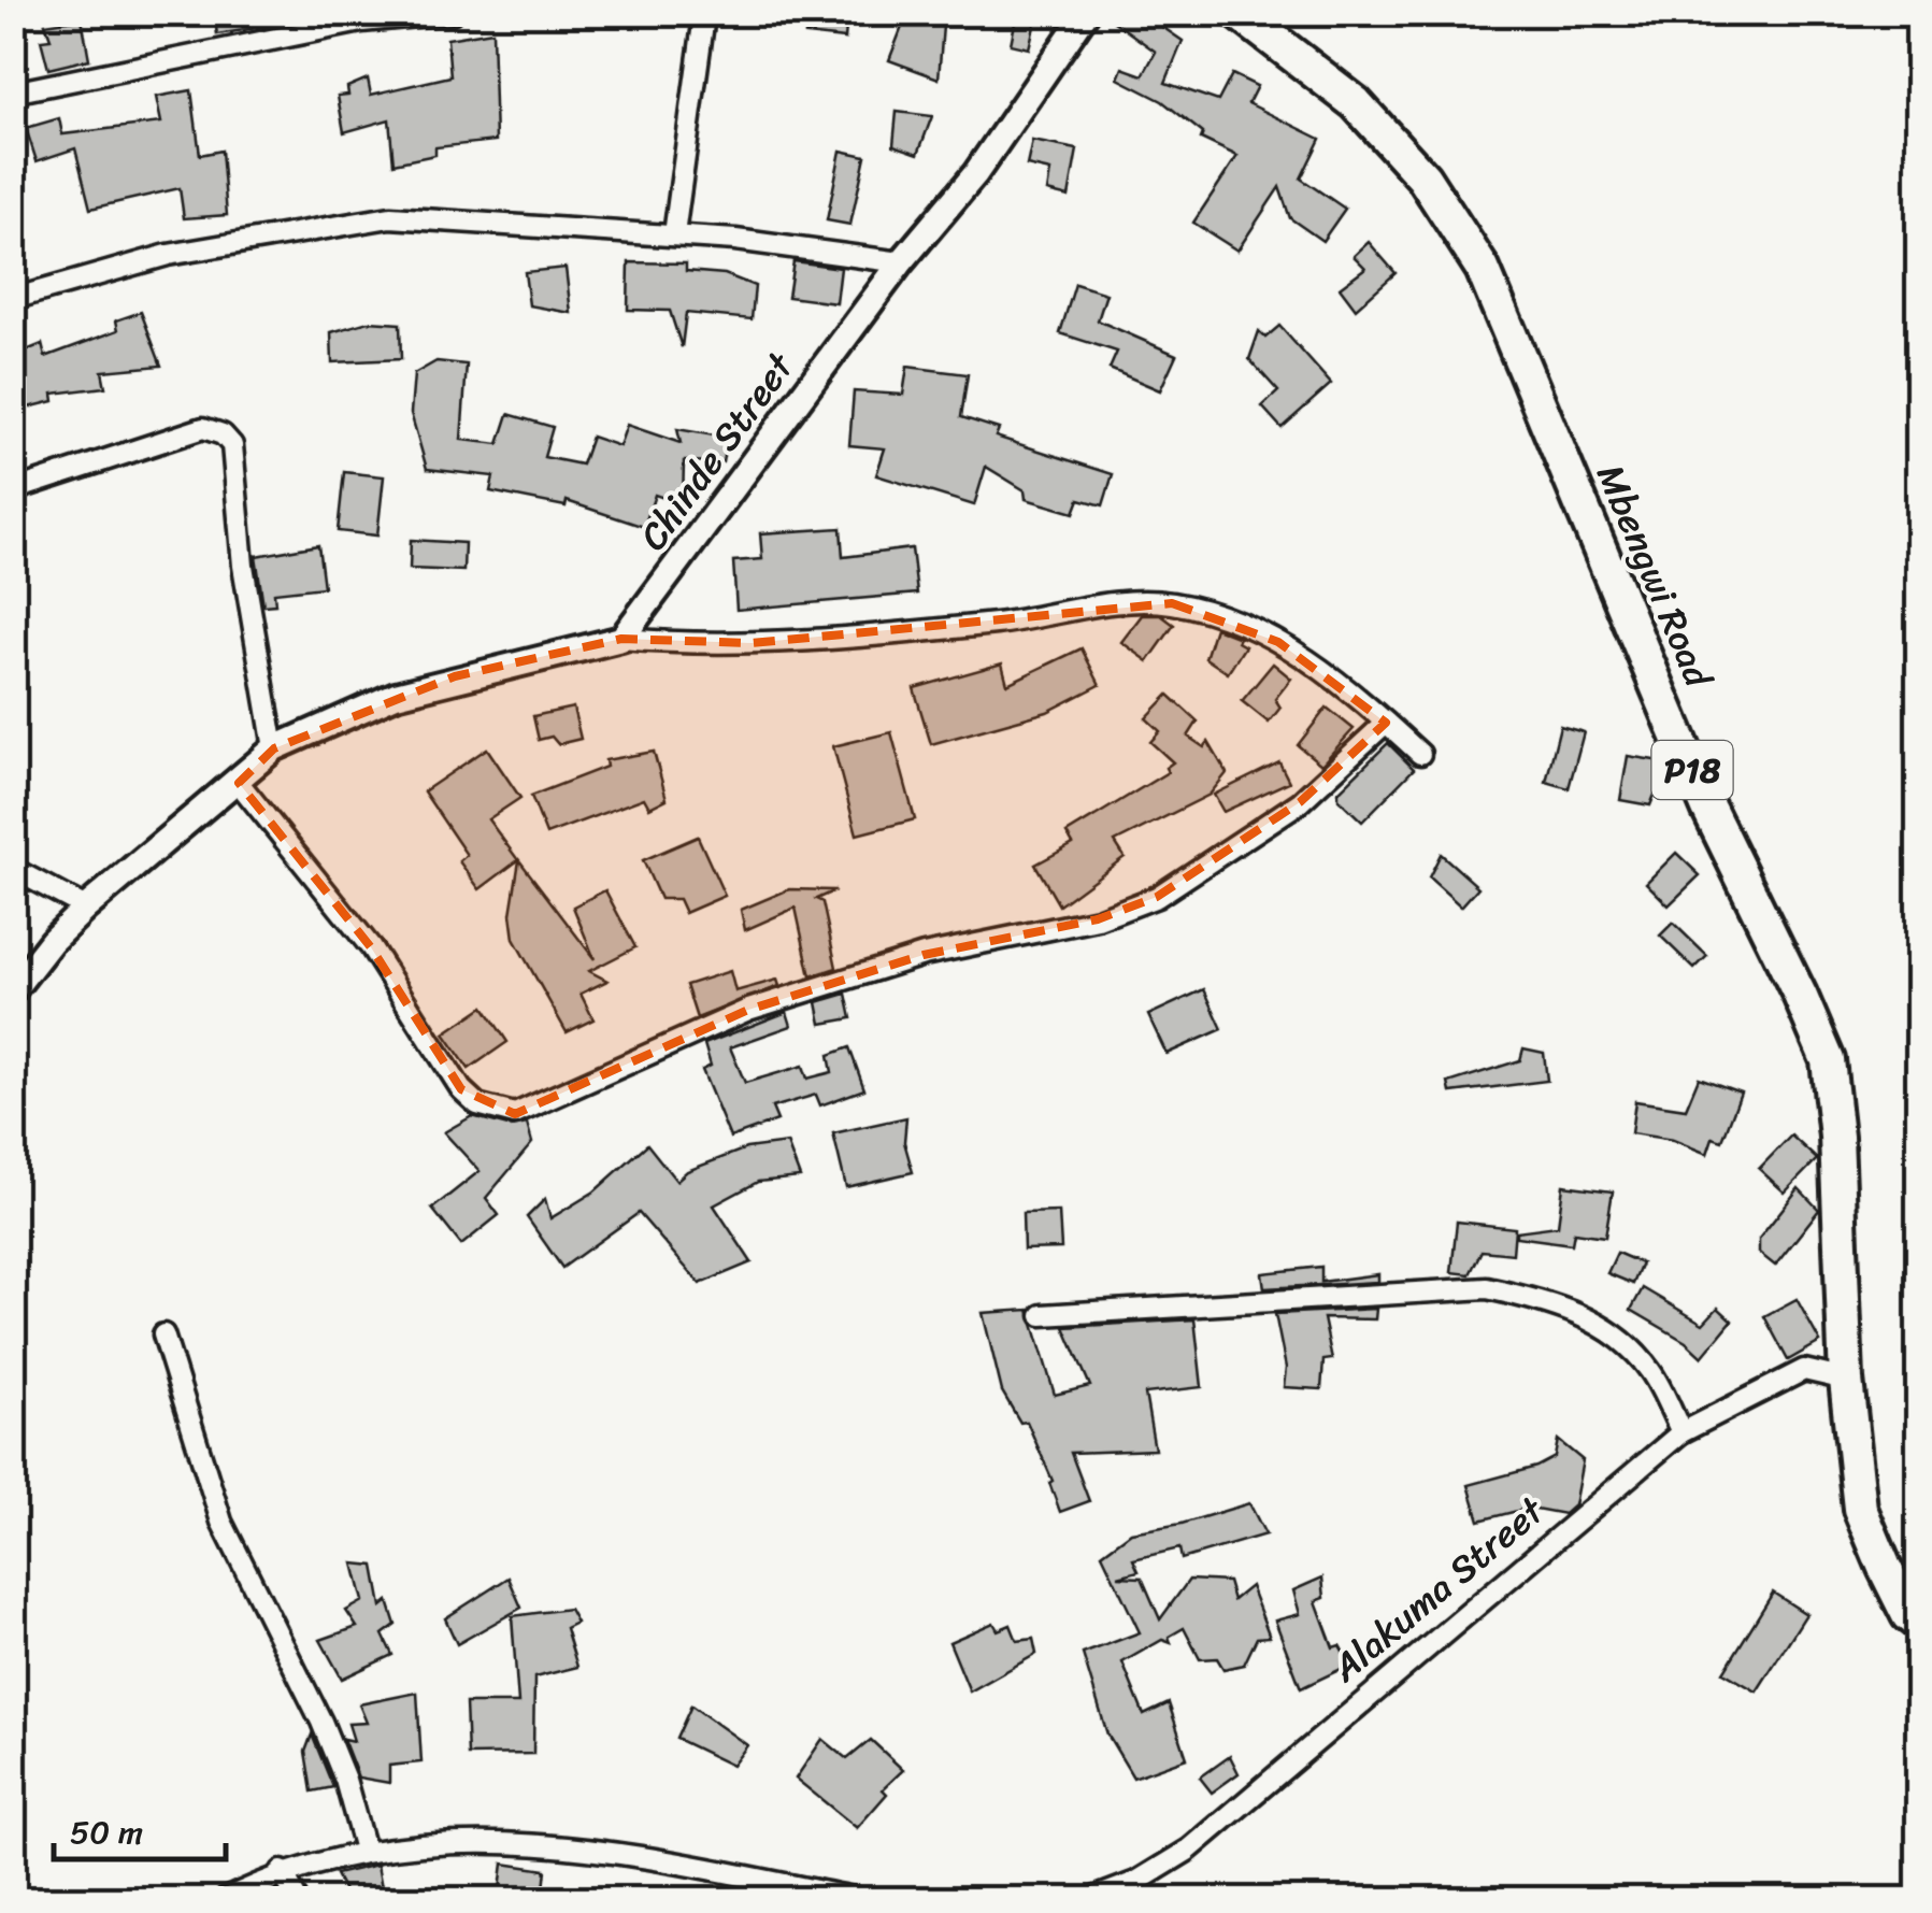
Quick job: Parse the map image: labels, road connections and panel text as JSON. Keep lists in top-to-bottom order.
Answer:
{
  "streets": {
    "main road": ["Mbengwi Road", "P18"],
    "street": ["Chinde Street", "Alakuma Street"]
  },
  "crossings": [
    ["Mbengwi Road", "Alakuma Street"]
  ],
  "scale_bar": "50 m"
}
